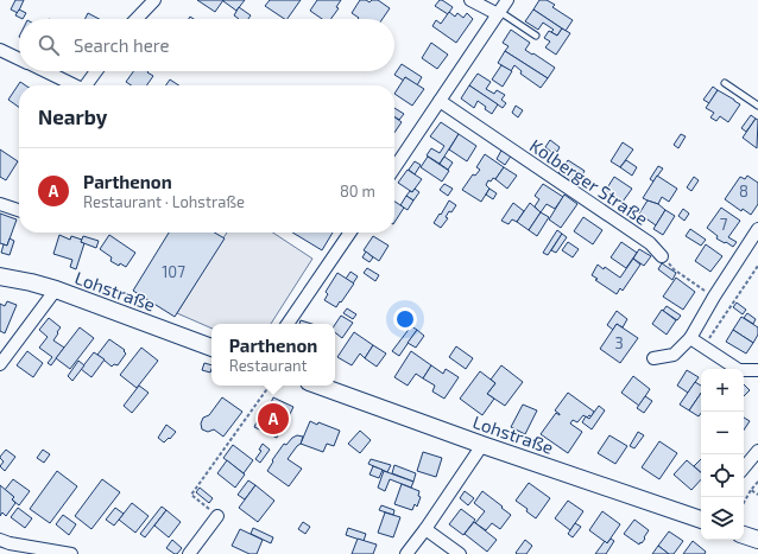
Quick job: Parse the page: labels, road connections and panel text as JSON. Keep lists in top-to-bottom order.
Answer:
{
  "streets": {
    "main road": ["Lohstraße"],
    "street": ["Kolberger Straße"]
  },
  "house_numbers": [
    "8",
    "7",
    "107",
    "3"
  ],
  "page": {
    "search": "Search here",
    "heading": "Nearby",
    "list": [
      {
        "mark": "A",
        "name": "Parthenon",
        "note": "Restaurant · Lohstraße",
        "value": "80 m"
      }
    ],
    "popup": ["Parthenon", "Restaurant"],
    "map_buttons": ["+", "−"],
    "pins": "A"
  }
}
